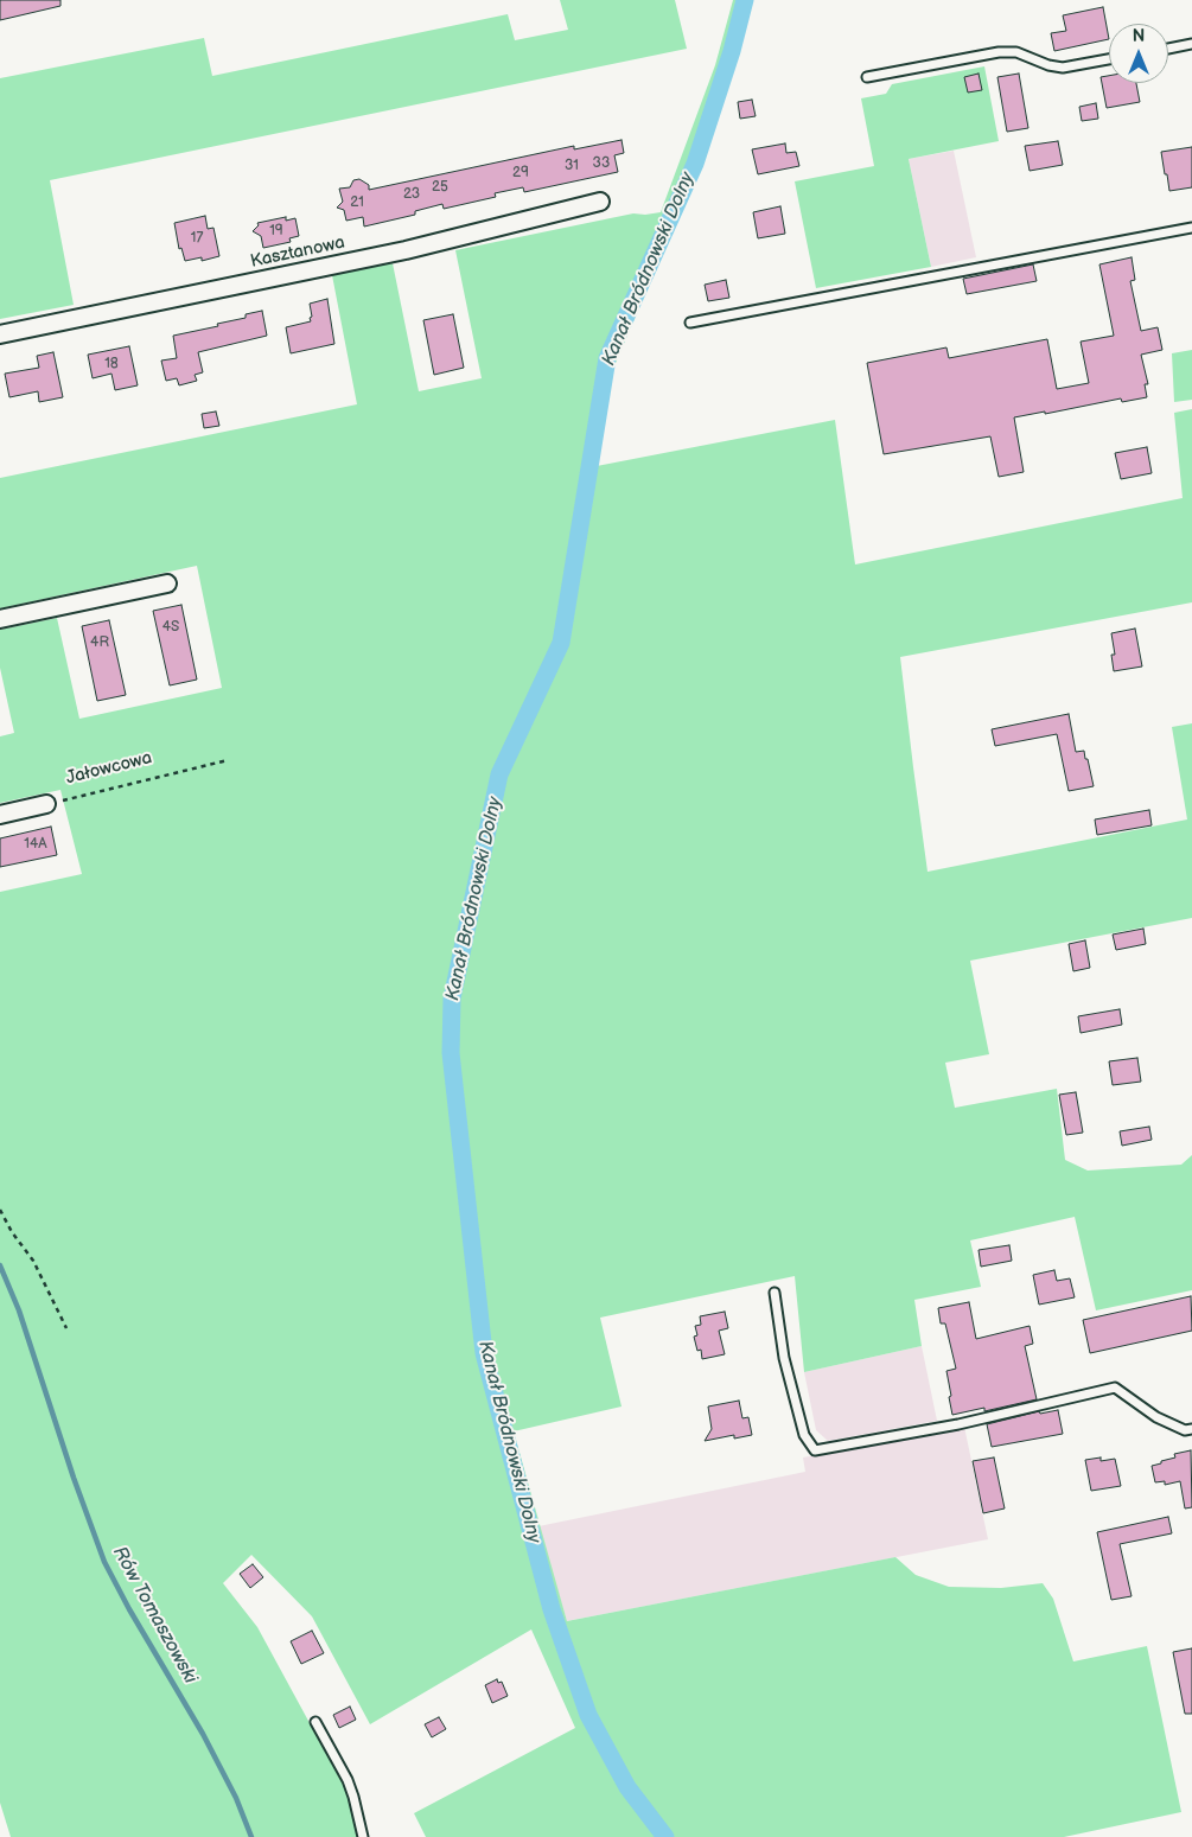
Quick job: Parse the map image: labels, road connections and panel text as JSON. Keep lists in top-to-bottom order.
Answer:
{
  "streets": {
    "street": ["Kasztanowa"],
    "path": ["Jałowcowa"]
  },
  "water": ["Kanał Bródnowski Dolny", "Rów Tomaszowski"],
  "house_numbers": [
    "33",
    "31",
    "29",
    "25",
    "23",
    "21",
    "19",
    "17",
    "18",
    "4S",
    "4R",
    "14A"
  ],
  "north": "top"
}
